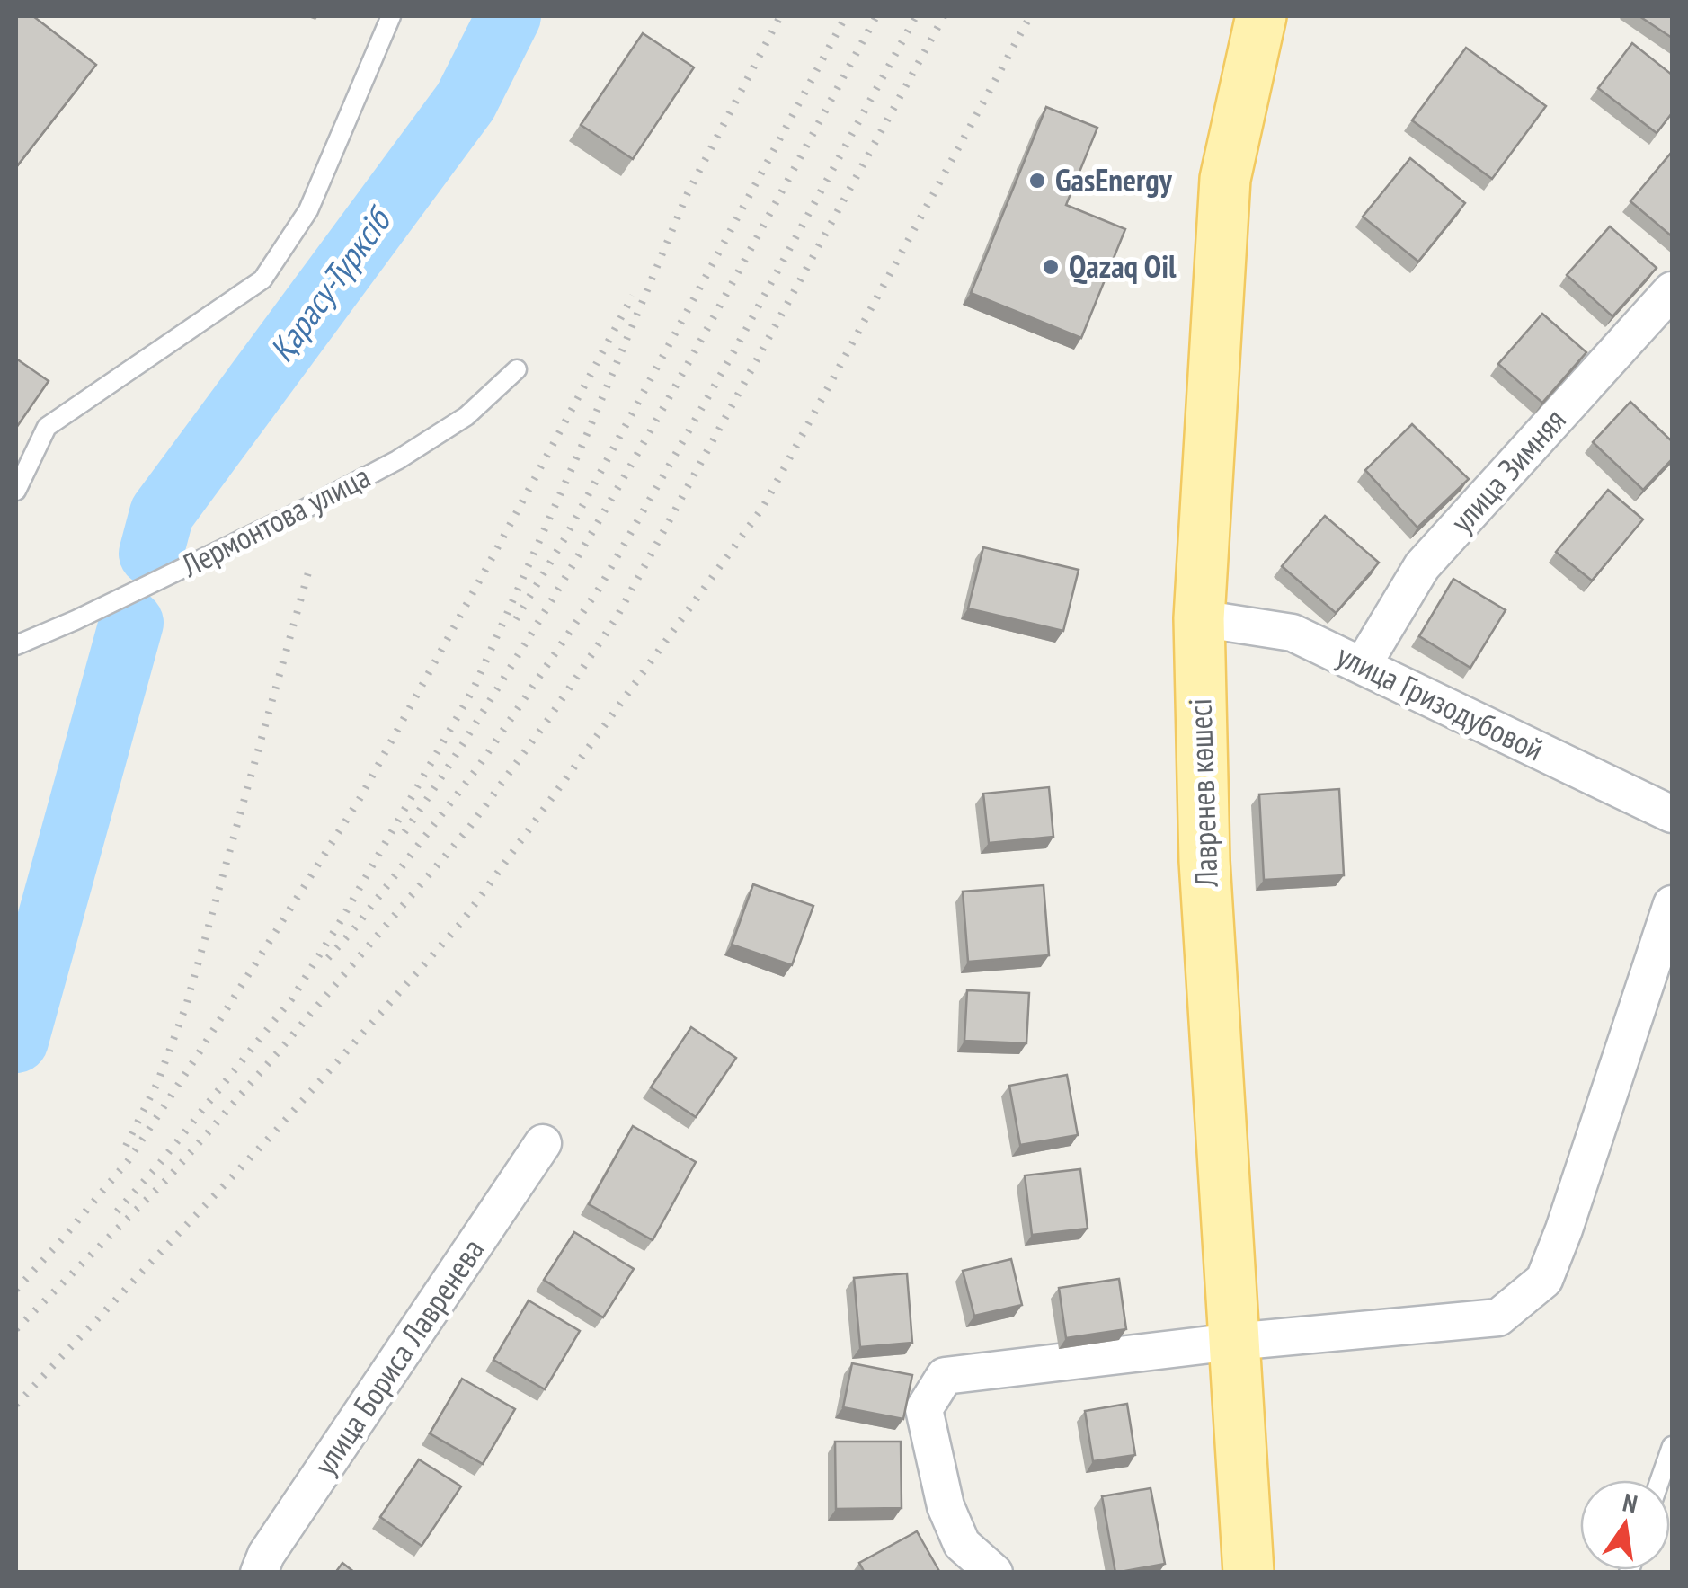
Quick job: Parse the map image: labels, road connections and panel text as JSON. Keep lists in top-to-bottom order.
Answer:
{
  "streets": {
    "main road": ["Лавренев көшесі"],
    "street": ["улица Зимняя", "улица Гризодубовой", "улица Бориса Лавренева"],
    "lane": ["Лермонтова улица"]
  },
  "crossings": [
    ["улица Зимняя", "улица Гризодубовой"],
    ["улица Гризодубовой", "Лавренев көшесі"]
  ],
  "water": ["Қарасу-Түрксіб"],
  "places": ["GasEnergy", "Qazaq Oil"],
  "north": "top"
}
